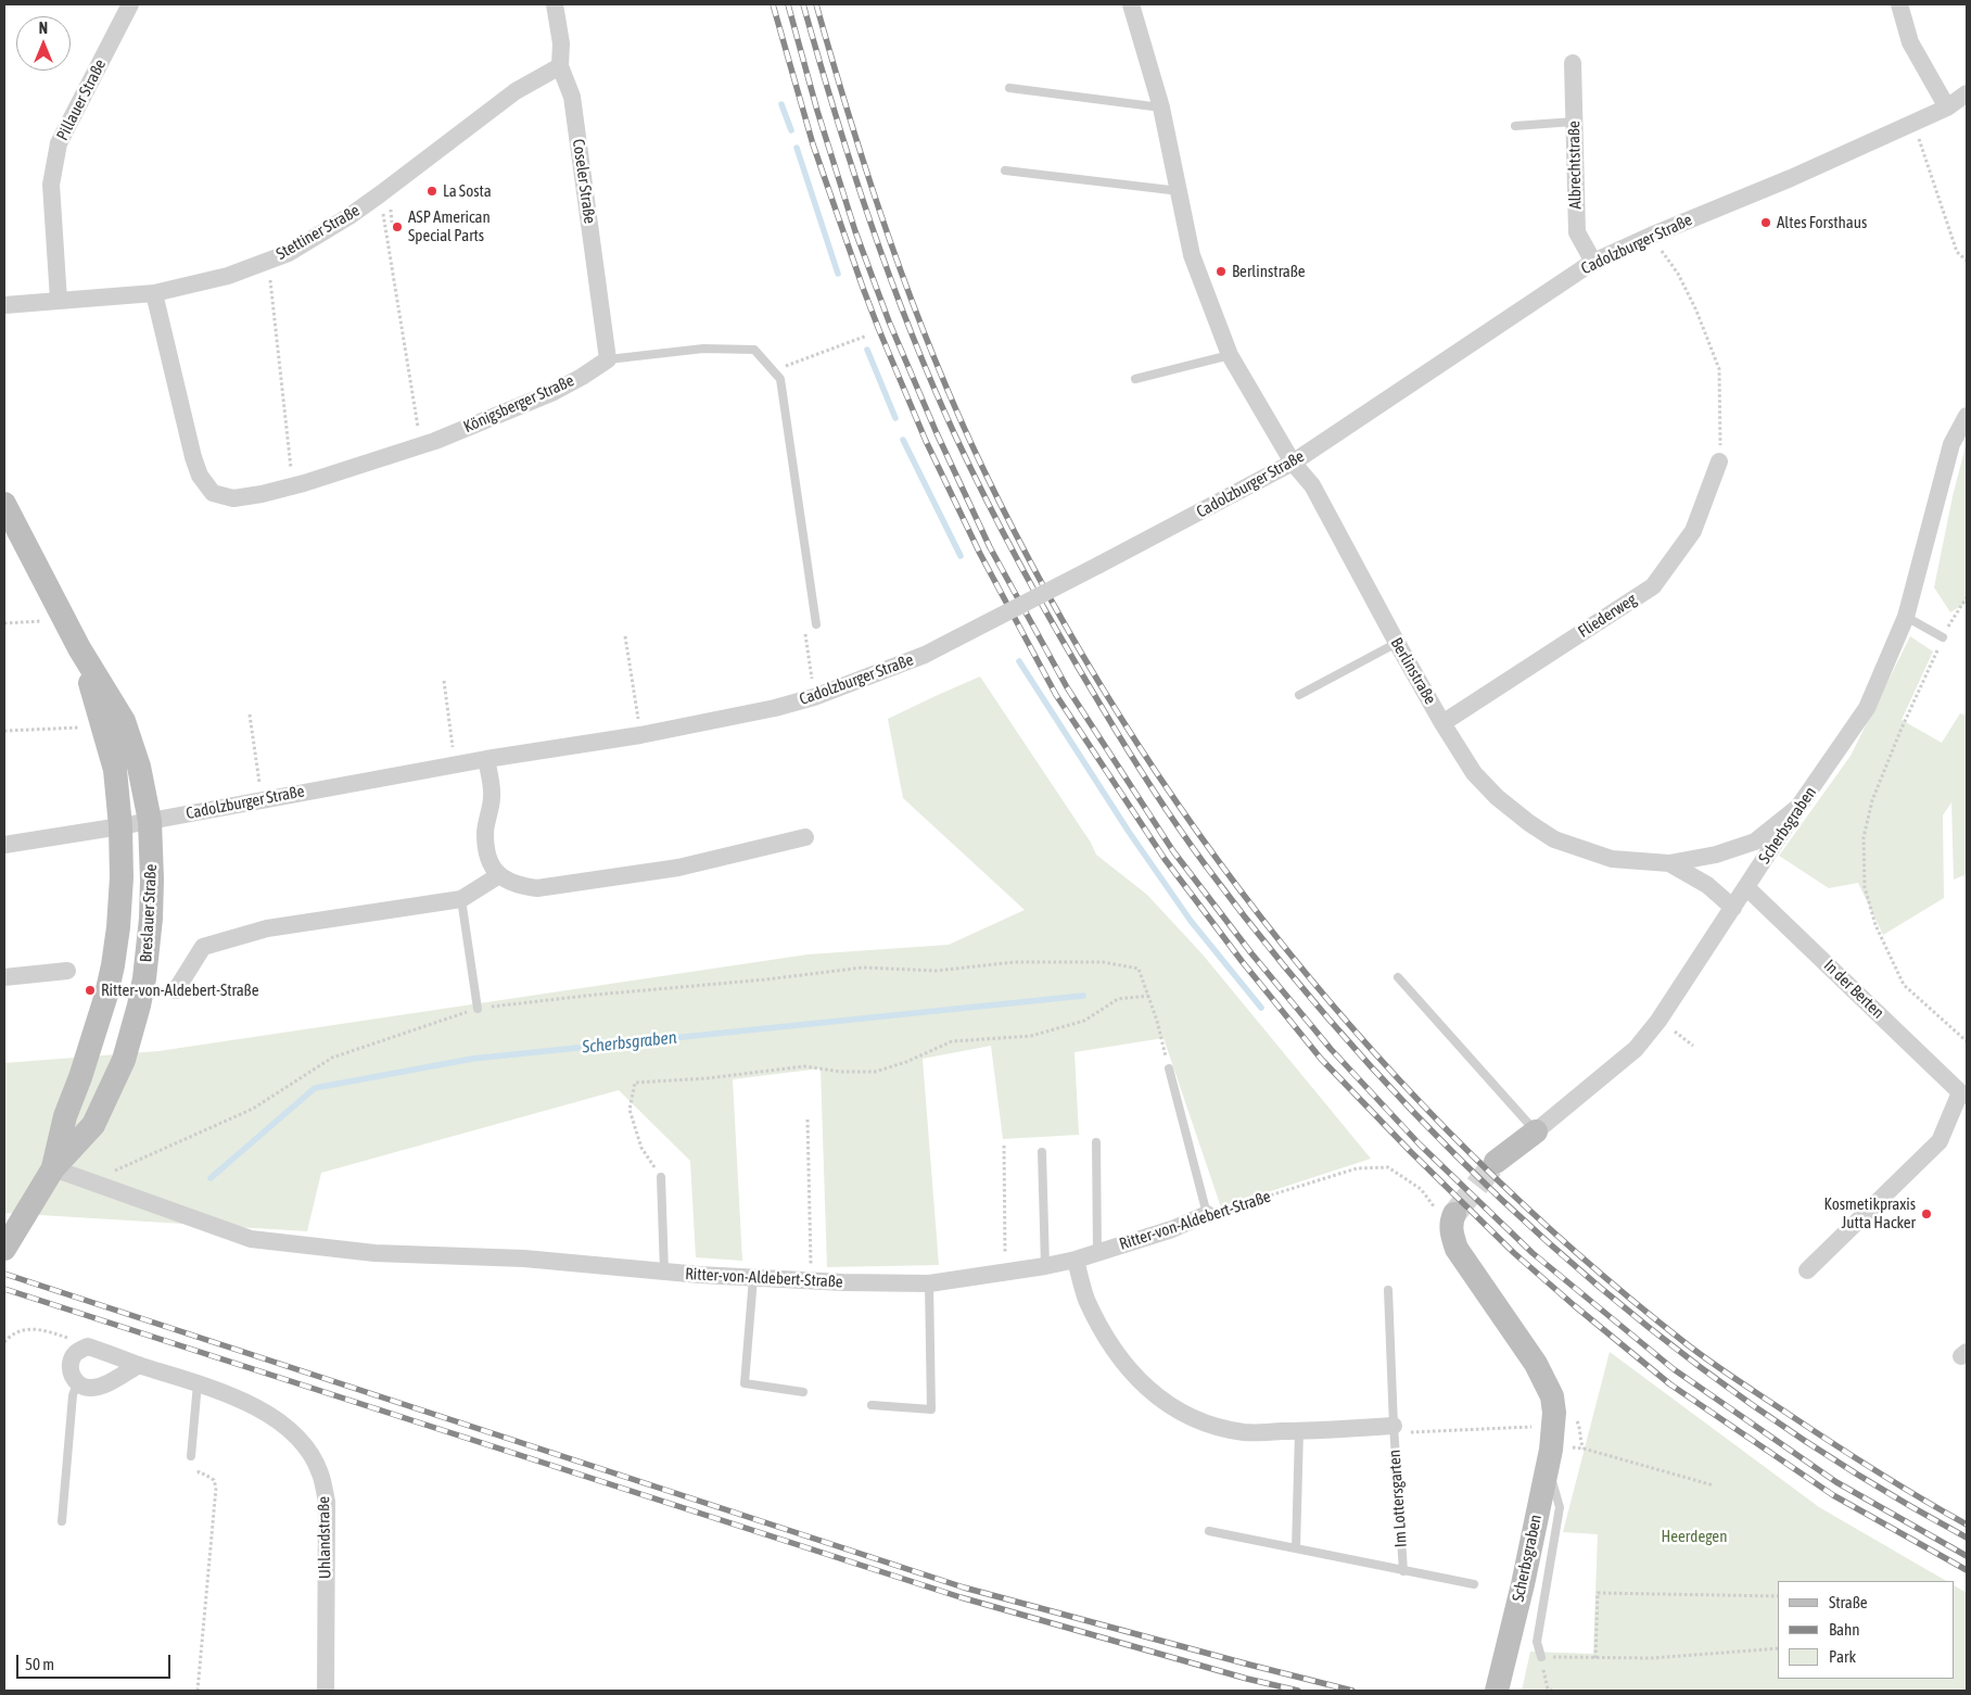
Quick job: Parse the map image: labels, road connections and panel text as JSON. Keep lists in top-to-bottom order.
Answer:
{
  "streets": {
    "main road": ["Scherbsgraben", "Breslauer Straße"],
    "street": [
      "Pillauer Straße",
      "Albrechtstraße",
      "Coseler Straße",
      "Stettiner Straße",
      "Cadolzburger Straße",
      "Königsberger Straße",
      "Fliederweg",
      "Berlinstraße",
      "In der Berten",
      "Ritter-von-Aldebert-Straße",
      "Im Lottersgarten",
      "Uhlandstraße"
    ]
  },
  "crossings": [
    ["Pillauer Straße", "Stettiner Straße"],
    ["Albrechtstraße", "Cadolzburger Straße"],
    ["Coseler Straße", "Stettiner Straße"],
    ["Coseler Straße", "Königsberger Straße"],
    ["Stettiner Straße", "Königsberger Straße"],
    ["Cadolzburger Straße", "Berlinstraße"],
    ["Cadolzburger Straße", "Breslauer Straße"],
    ["Fliederweg", "Berlinstraße"],
    ["Berlinstraße", "Scherbsgraben"],
    ["Scherbsgraben", "In der Berten"],
    ["Scherbsgraben", "Ritter-von-Aldebert-Straße"],
    ["Breslauer Straße", "Ritter-von-Aldebert-Straße"],
    ["Ritter-von-Aldebert-Straße", "Im Lottersgarten"]
  ],
  "water": ["Scherbsgraben"],
  "parks": ["Heerdegen"],
  "places": [
    "La Sosta",
    "Altes Forsthaus",
    "ASP American Special Parts",
    "Berlinstraße",
    "Ritter-von-Aldebert-Straße",
    "Kosmetikpraxis Jutta Hacker"
  ],
  "legend": ["Straße", "Bahn", "Park"],
  "scale_bar": "50 m",
  "north": "top"
}
